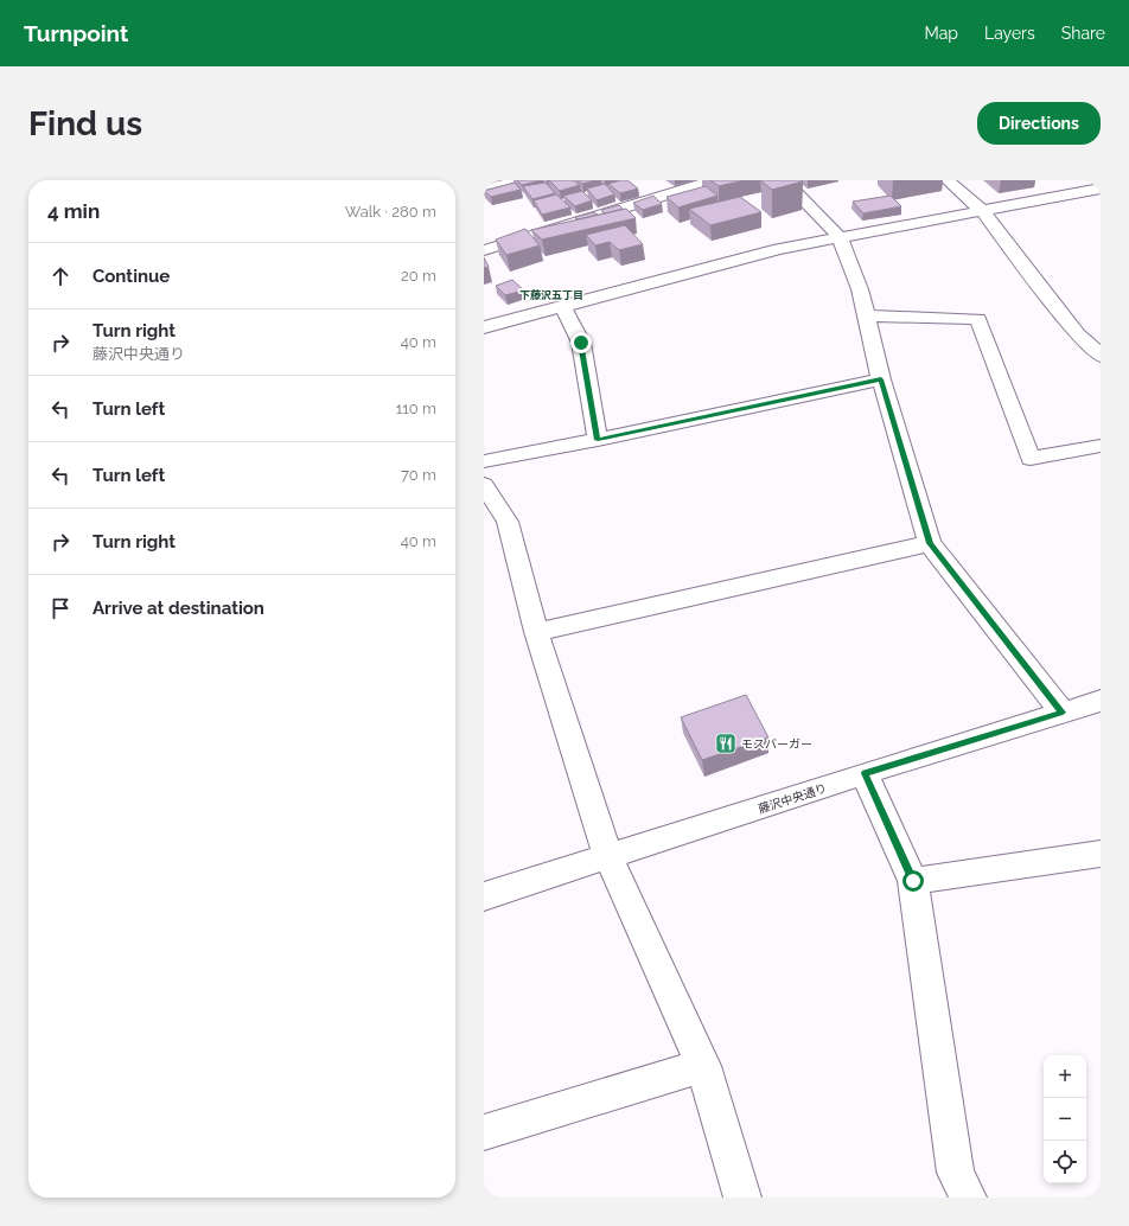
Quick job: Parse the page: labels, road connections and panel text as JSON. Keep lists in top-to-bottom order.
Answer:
{
  "streets": {
    "street": ["藤沢中央通り"]
  },
  "districts": ["下藤沢五丁目"],
  "places": {
    "restaurant": ["モスバーガー"]
  },
  "page": {
    "header": "Turnpoint",
    "nav": ["Map", "Layers", "Share"],
    "buttons": "Directions",
    "title": "Find us",
    "heading": ["4 min", "Walk · 280 m"],
    "list": [
      ["Continue", "20 m"],
      ["Turn right", "藤沢中央通り", "40 m"],
      ["Turn left", "110 m"],
      ["Turn left", "70 m"],
      ["Turn right", "40 m"],
      "Arrive at destination"
    ],
    "map_buttons": ["+", "−"]
  }
}
